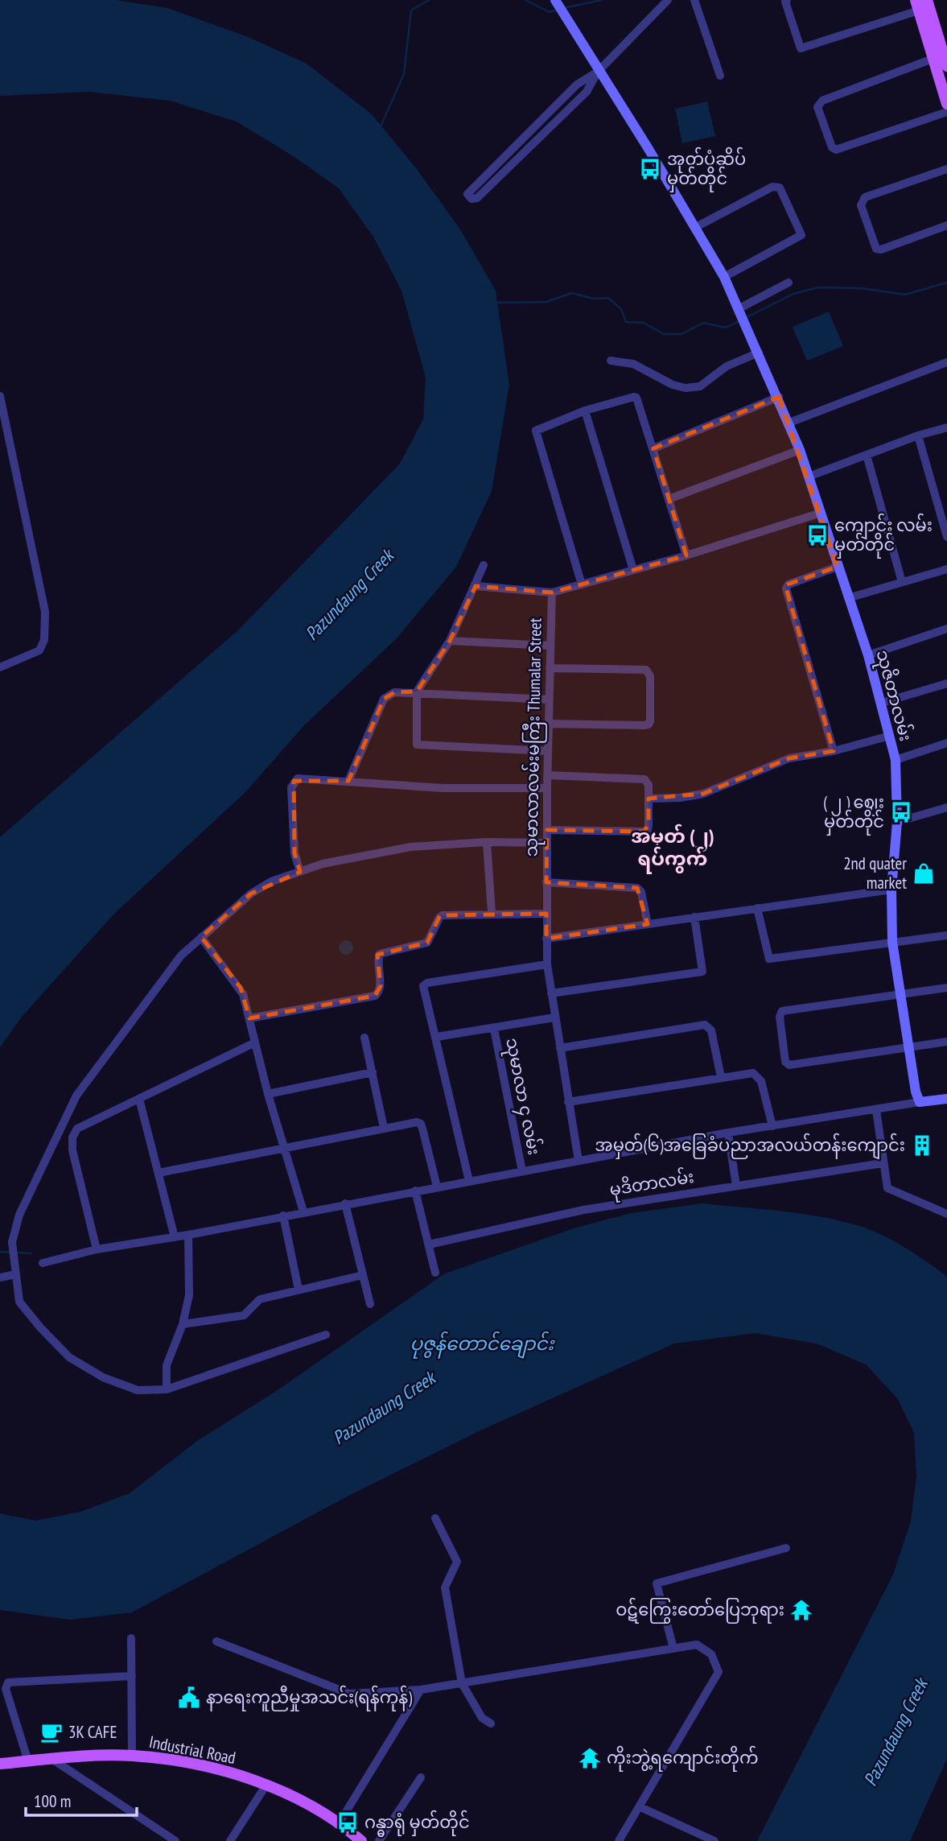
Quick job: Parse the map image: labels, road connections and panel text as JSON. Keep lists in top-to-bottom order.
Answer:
{
  "streets": {
    "main road": ["သုဇိတာလမ်း", "Industrial Road"],
    "street": ["သုမာလာလမ်းမကြီး Thumalar Street", "သုမာလာ ၄ လမ်း", "မုဒိတာလမ်း"]
  },
  "districts": ["အမှတ် (၂) ရပ်ကွက်"],
  "water": ["Pazundaung Creek", "ပုဇွန်တောင်ချောင်း"],
  "places": {
    "bus stop": [
      "အုတ်ပုံဆိပ် မှတ်တိုင်",
      "ကျောင်း လမ်း မှတ်တိုင်",
      "( ၂ ) ဈေး မှတ်တိုင်",
      "ဂန္ဓာရုံ မှတ်တိုင်"
    ],
    "shop": ["2nd quater market"],
    "building": ["အမှတ်(၆)အခြေခံပညာအလယ်တန်းကျောင်း"],
    "temple": ["ဝဋ်ကြွေးတော်ပြေဘုရား", "ကိုးဘွဲ့ရကျောင်းတိုက်"],
    "public building": ["နာရေးကူညီမှုအသင်း(ရန်ကုန်)"],
    "cafe": ["3K CAFE"]
  },
  "scale_bar": "100 m"
}
